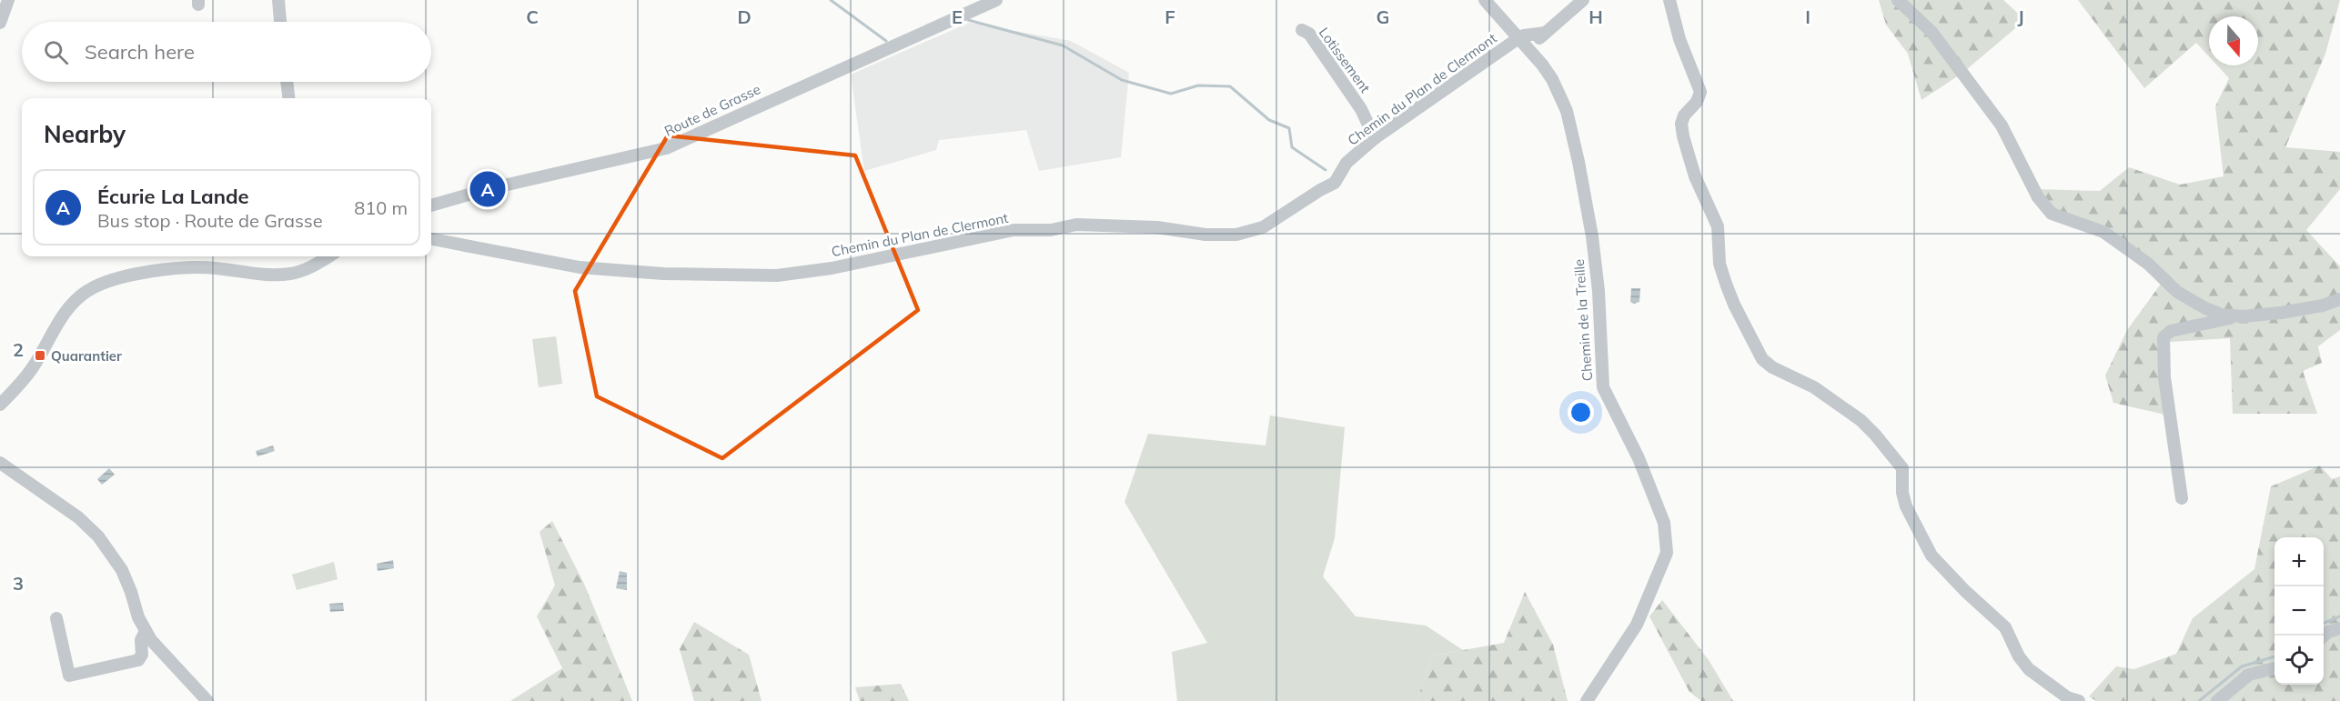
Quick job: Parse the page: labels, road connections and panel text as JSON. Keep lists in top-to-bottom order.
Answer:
{
  "streets": {
    "street": [
      "Lotissement",
      "Chemin du Plan de Clermont",
      "Route de Grasse",
      "Chemin de la Treille"
    ]
  },
  "crossings": [
    ["Lotissement", "Chemin du Plan de Clermont"],
    ["Chemin du Plan de Clermont", "Chemin de la Treille"]
  ],
  "places": {
    "transit": ["Quarantier"]
  },
  "north": "bottom",
  "page": {
    "search": "Search here",
    "heading": "Nearby",
    "pins": "A",
    "list": [
      {
        "mark": "A",
        "name": "Écurie La Lande",
        "note": "Bus stop · Route de Grasse",
        "value": "810 m"
      }
    ],
    "map_buttons": ["+", "−"]
  },
  "grid": {
    "columns": [
      "C",
      "D",
      "E",
      "F",
      "G",
      "H",
      "I",
      "J"
    ],
    "rows": ["2", "3"]
  }
}
